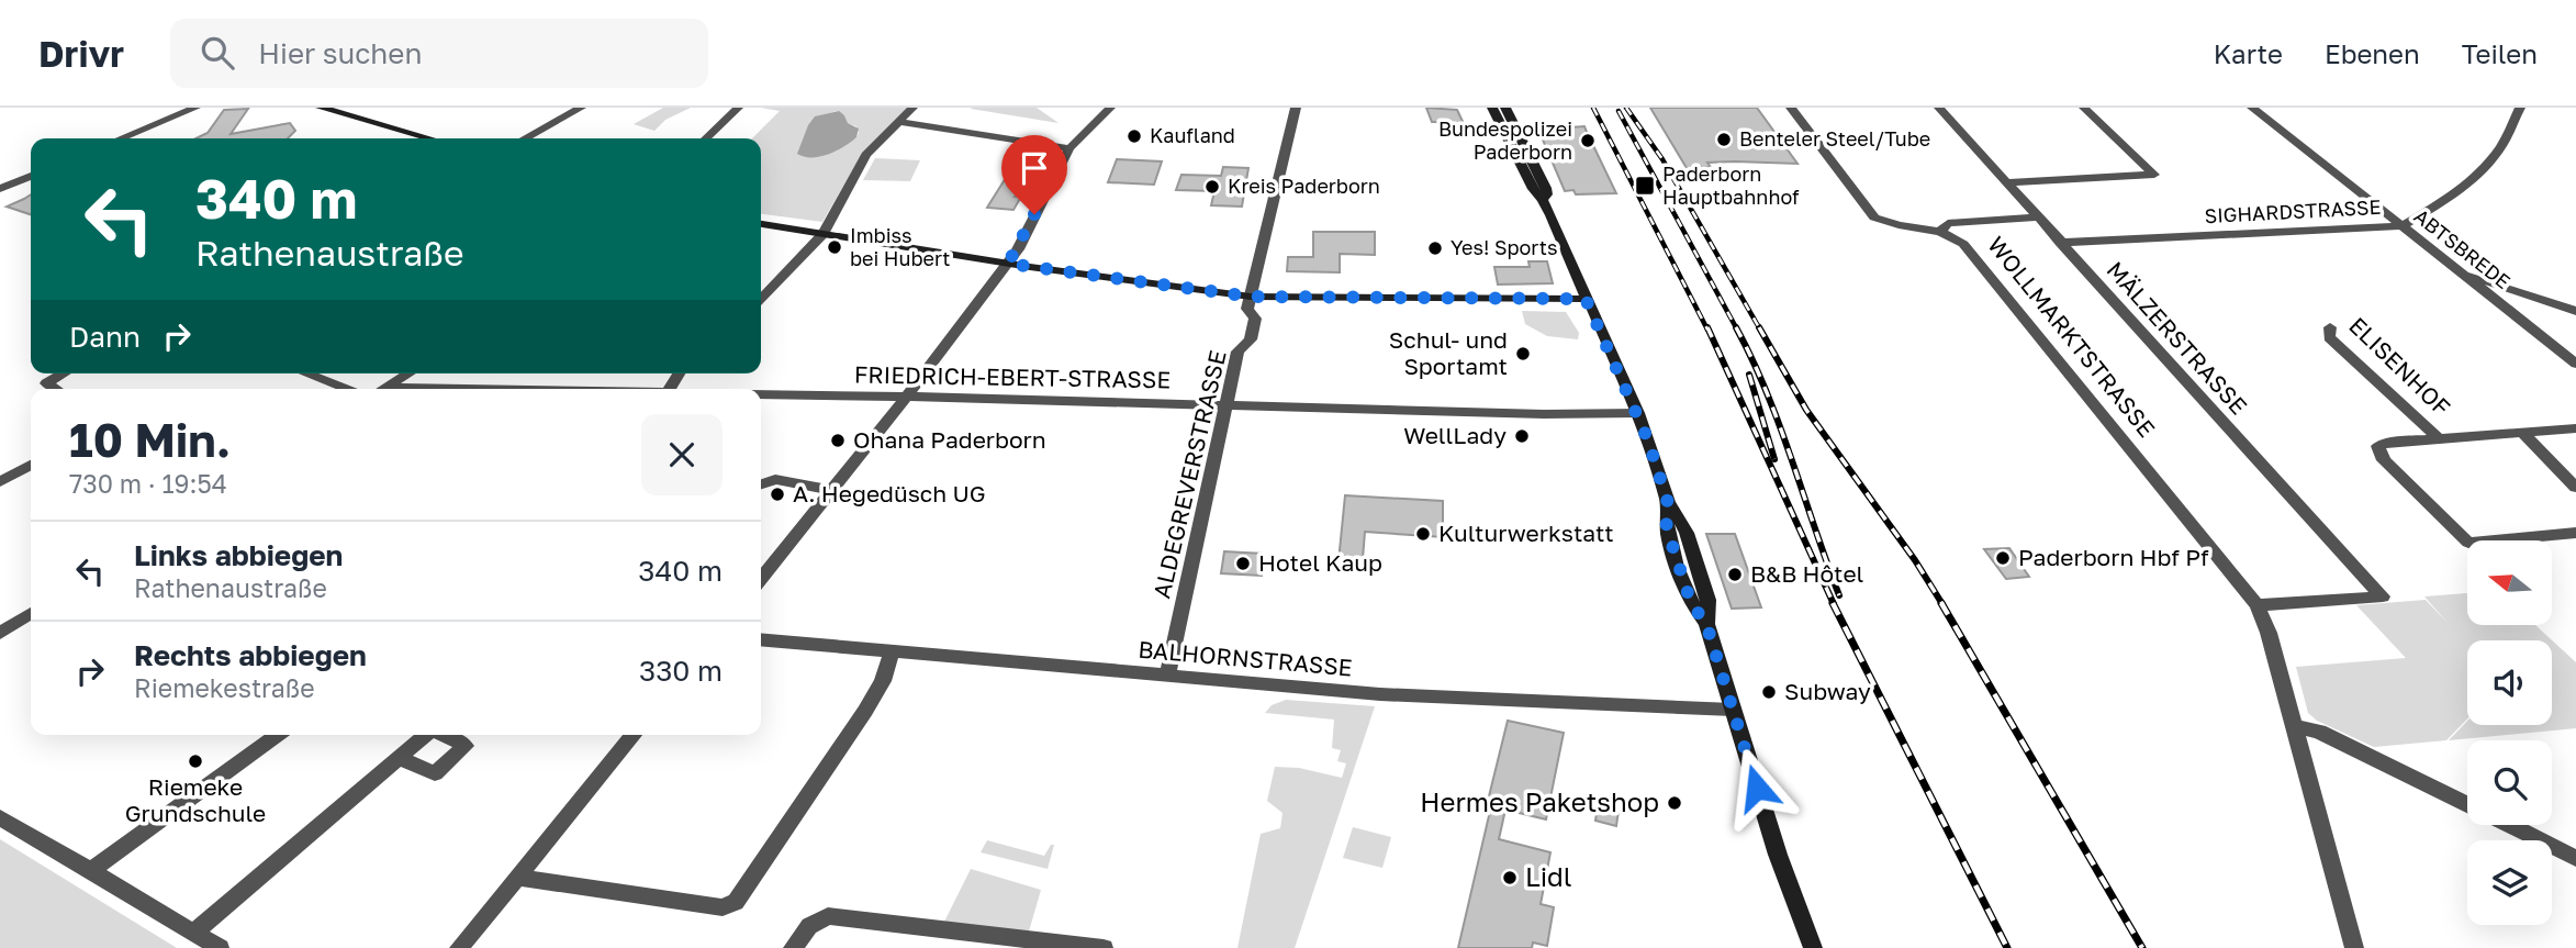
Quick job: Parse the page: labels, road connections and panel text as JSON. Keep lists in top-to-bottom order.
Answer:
{
  "streets": {
    "street": [
      "SIGHARDSTRASSE",
      "ABTSBREDE",
      "WOLLMARKTSTRASSE",
      "MÄLZERSTRASSE",
      "ELISENHOF",
      "FRIEDRICH-EBERT-STRASSE",
      "ALDEGREVERSTRASSE",
      "BALHORNSTRASSE"
    ]
  },
  "crossings": [
    ["SIGHARDSTRASSE", "ABTSBREDE"],
    ["SIGHARDSTRASSE", "MÄLZERSTRASSE"],
    ["WOLLMARKTSTRASSE", "MÄLZERSTRASSE"],
    ["FRIEDRICH-EBERT-STRASSE", "ALDEGREVERSTRASSE"],
    ["ALDEGREVERSTRASSE", "BALHORNSTRASSE"]
  ],
  "places": {
    "other": [
      "Kaufland",
      "Benteler Steel/Tube",
      "Bundespolizei Paderborn",
      "Kreis Paderborn",
      "Imbiss bei Hubert",
      "Yes! Sports",
      "Schul- und Sportamt",
      "WellLady",
      "Ohana Paderborn",
      "A. Hegedüsch UG",
      "Kulturwerkstatt",
      "Paderborn Hbf Pf",
      "Hotel Kaup",
      "B&B Hôtel",
      "Subway",
      "Riemeke Grundschule",
      "Hermes Paketshop",
      "Lidl"
    ],
    "transit": ["Paderborn Hauptbahnhof"]
  },
  "north": "left",
  "page": {
    "header": "Drivr",
    "search": "Hier suchen",
    "nav": ["Karte", "Ebenen", "Teilen"],
    "turn": ["340 m", "Rathenaustraße"],
    "then": "Dann",
    "heading": ["10 Min.", "730 m · 19:54"],
    "list": [
      {
        "name": "Links abbiegen",
        "note": "Rathenaustraße",
        "value": "340 m"
      },
      {
        "name": "Rechts abbiegen",
        "note": "Riemekestraße",
        "value": "330 m"
      }
    ]
  }
}
